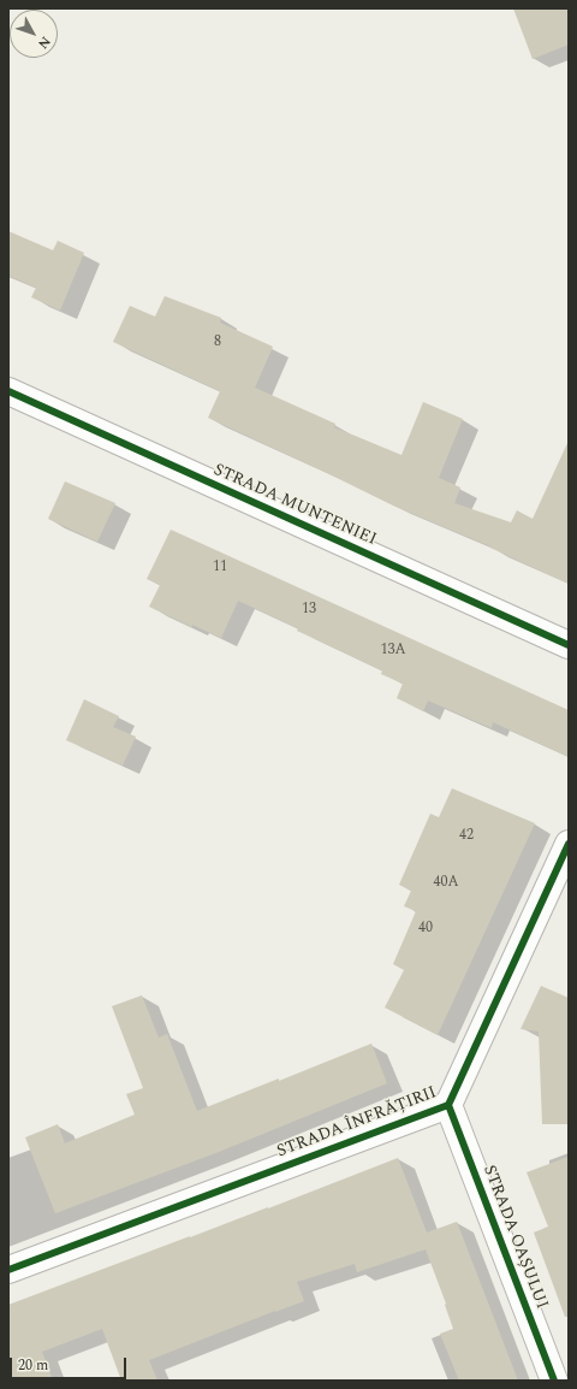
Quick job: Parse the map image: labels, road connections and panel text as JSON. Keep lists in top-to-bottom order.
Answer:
{
  "streets": {
    "street": ["STRADA MUNTENIEI", "STRADA ÎNFRĂȚIRII", "STRADA OAȘULUI"]
  },
  "crossings": [
    ["STRADA ÎNFRĂȚIRII", "STRADA OAȘULUI"]
  ],
  "house_numbers": [
    "8",
    "11",
    "13",
    "13A",
    "42",
    "40A",
    "40"
  ],
  "scale_bar": "20 m",
  "north": "bottom right"
}
